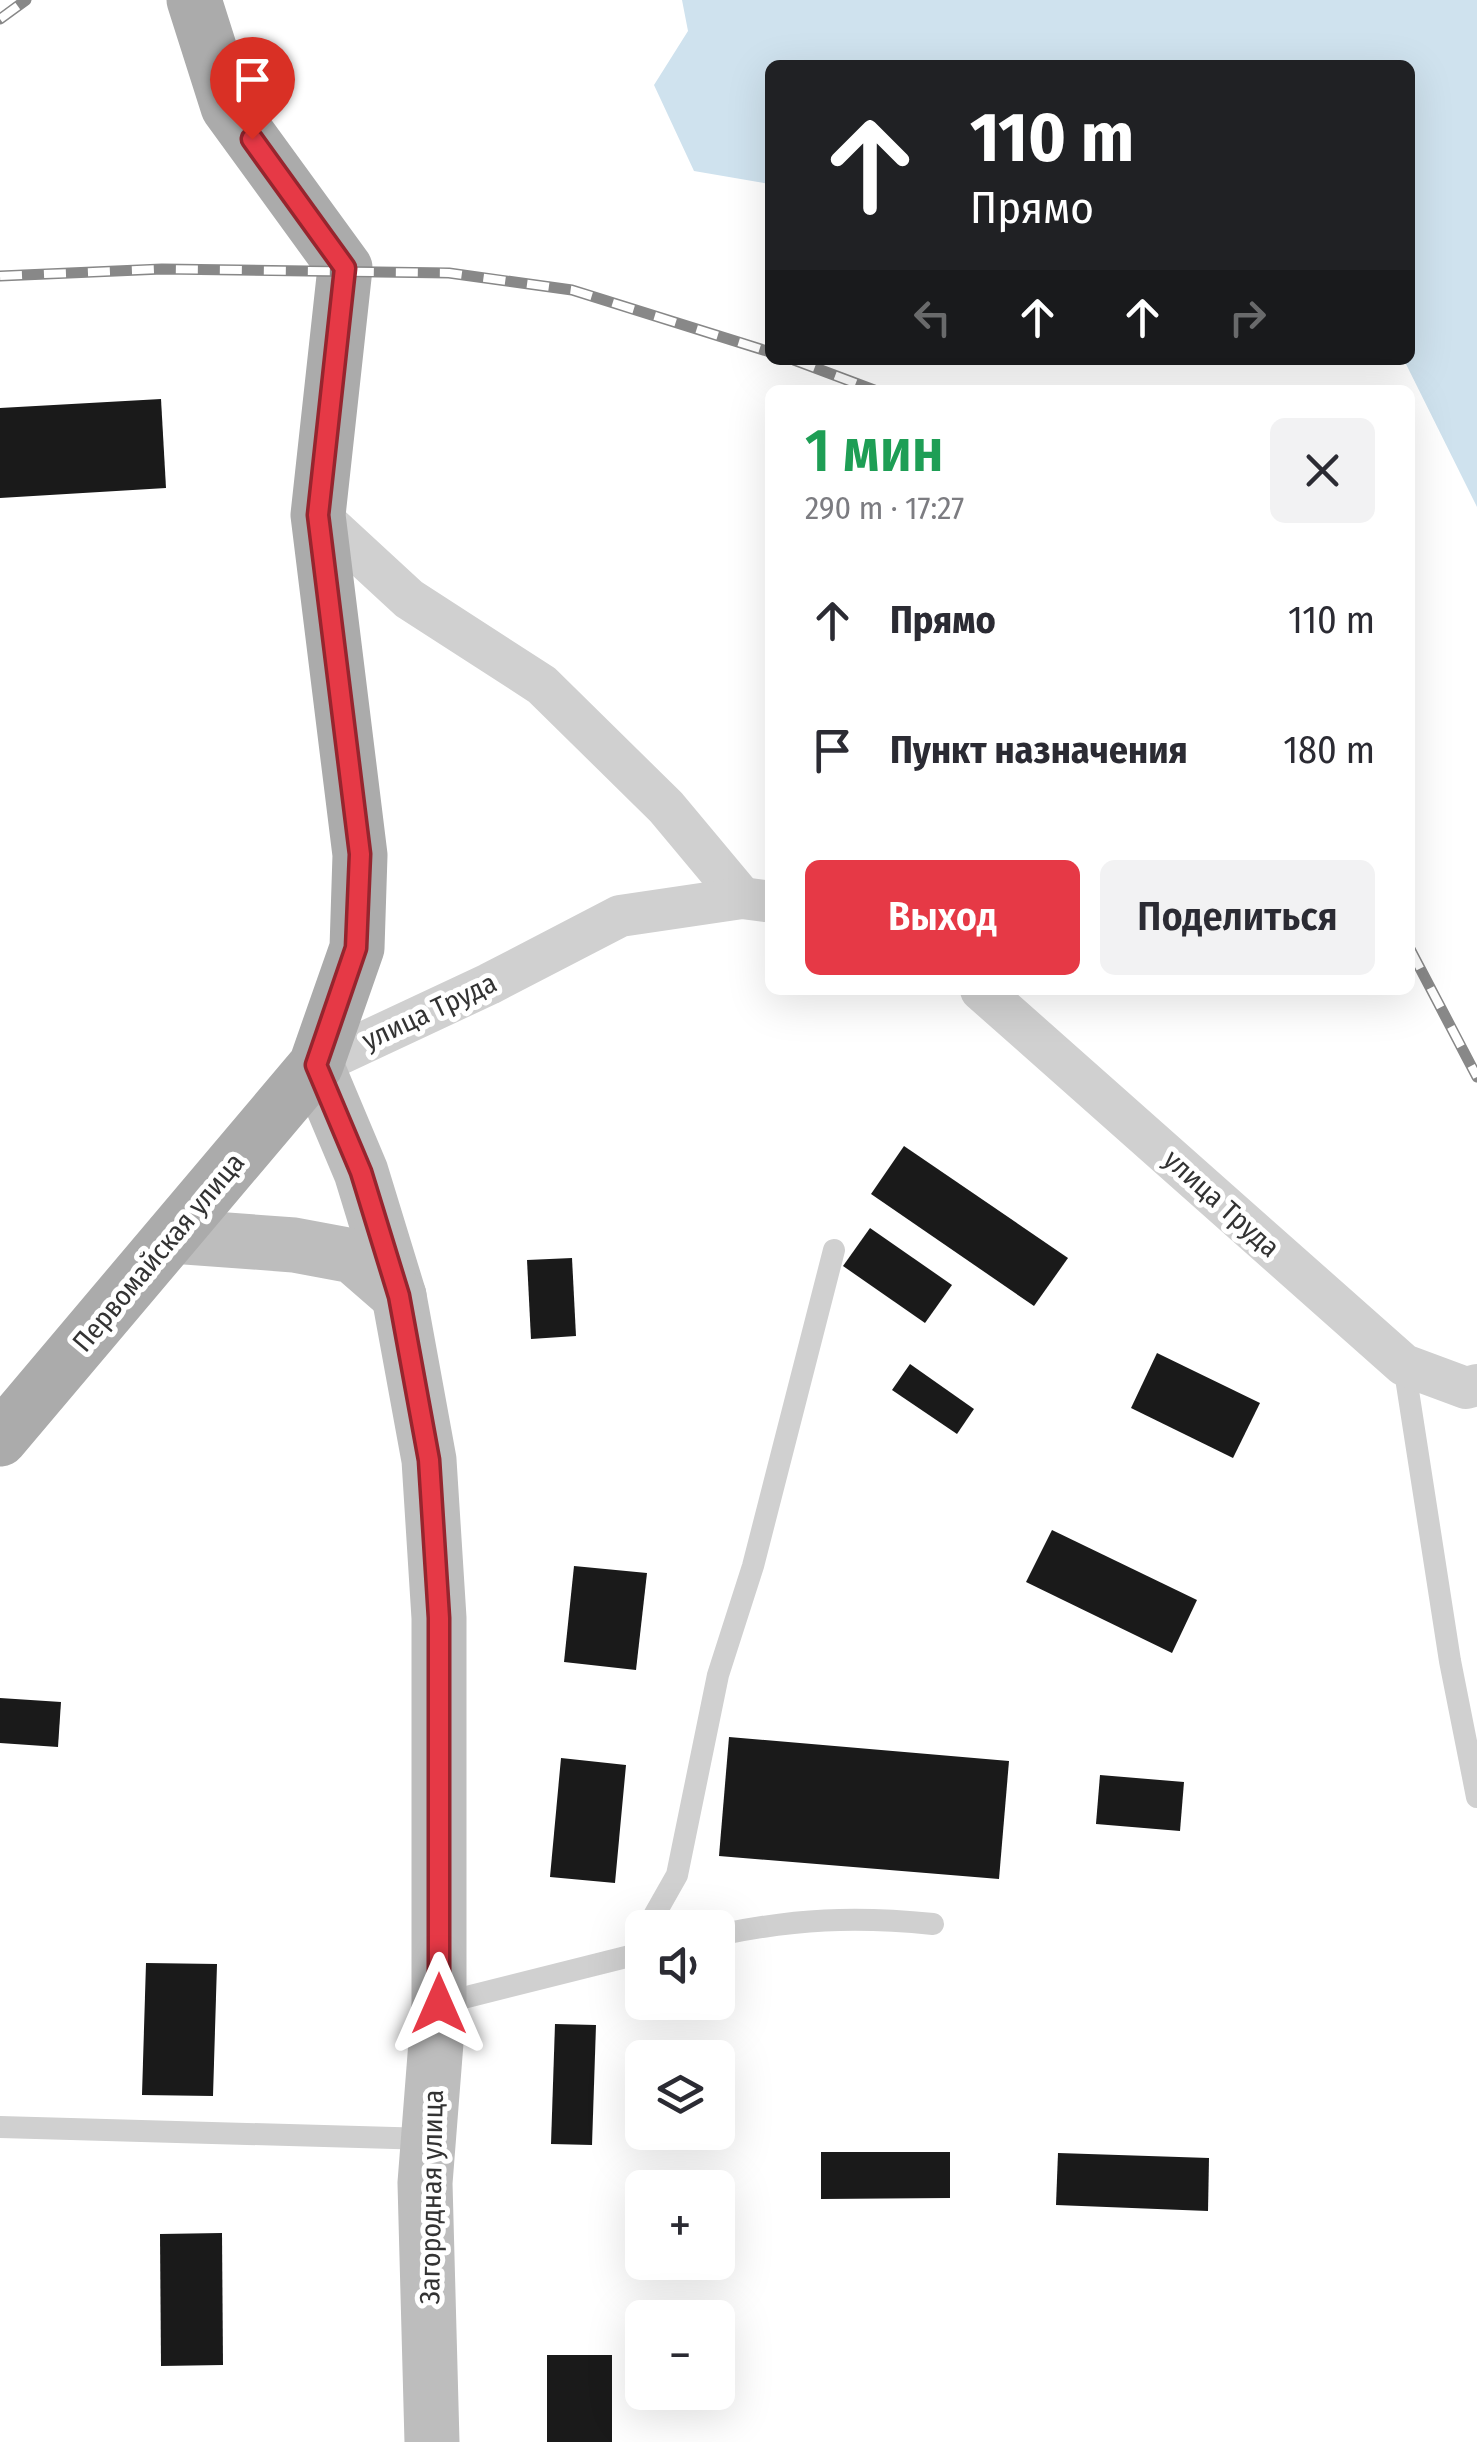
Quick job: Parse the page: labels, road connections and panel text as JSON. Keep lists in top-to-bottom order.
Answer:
{
  "streets": {
    "main road": ["Первомайская улица"],
    "street": ["улица Труда", "Загородная улица"]
  },
  "crossings": [
    ["улица Труда", "Первомайская улица"],
    ["улица Труда", "Загородная улица"],
    ["Первомайская улица", "Загородная улица"]
  ],
  "page": {
    "turn": ["110 m", "Прямо"],
    "heading": ["1 мин", "290 m · 17:27"],
    "list": [
      {
        "name": "Прямо",
        "value": "110 m"
      },
      {
        "name": "Пункт назначения",
        "value": "180 m"
      }
    ],
    "buttons": ["Выход", "Поделиться"],
    "map_buttons": ["+", "−"]
  }
}
